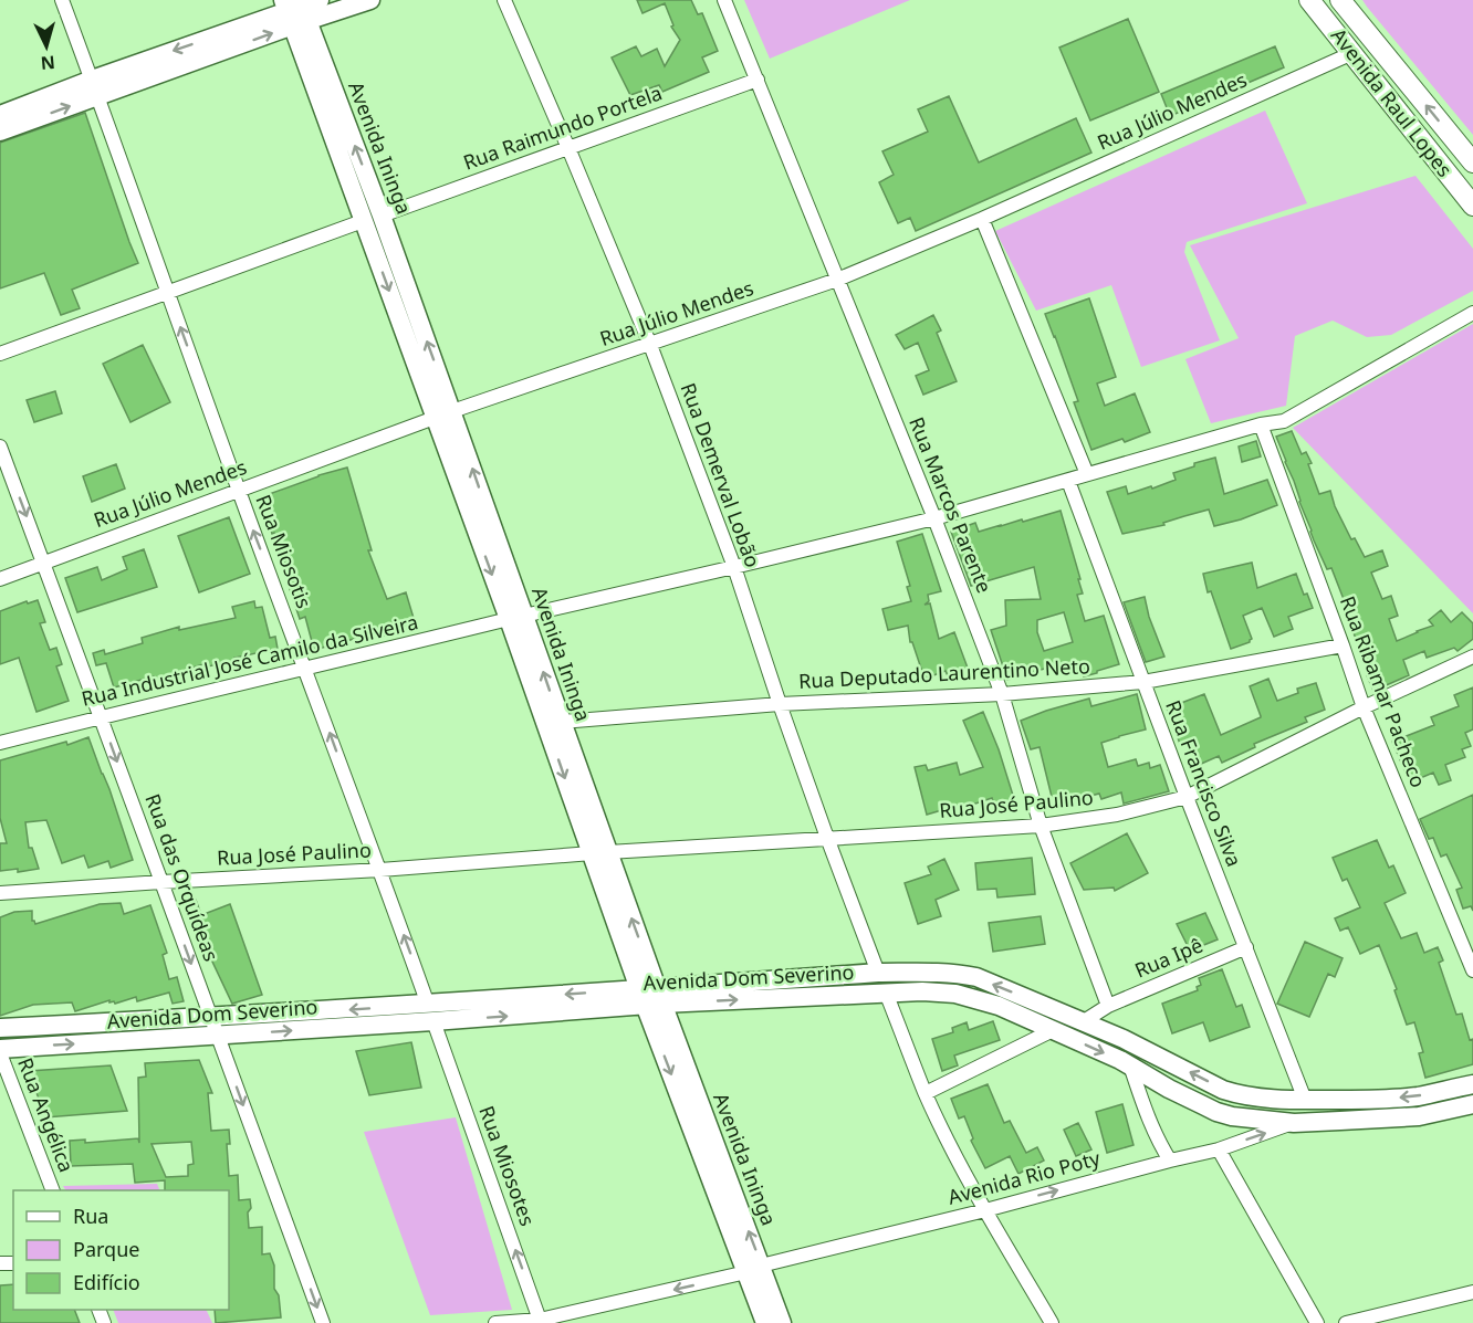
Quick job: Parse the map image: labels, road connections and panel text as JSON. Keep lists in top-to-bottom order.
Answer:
{
  "streets": {
    "main road": ["Avenida Raul Lopes", "Avenida Ininga", "Avenida Dom Severino"],
    "street": [
      "Rua Júlio Mendes",
      "Rua Raimundo Portela",
      "Rua Demerval Lobão",
      "Rua Marcos Parente",
      "Rua Miosotis",
      "Rua Industrial José Camilo da Silveira",
      "Rua Deputado Laurentino Neto",
      "Rua Ribamar Pacheco",
      "Rua Francisco Silva",
      "Rua José Paulino",
      "Rua das Orquídeas",
      "Rua Ipê",
      "Rua Angélica",
      "Rua Miosotes",
      "Avenida Rio Poty"
    ]
  },
  "crossings": [
    ["Avenida Raul Lopes", "Rua Júlio Mendes"],
    ["Rua Júlio Mendes", "Avenida Ininga"],
    ["Rua Júlio Mendes", "Rua Demerval Lobão"],
    ["Rua Júlio Mendes", "Rua Marcos Parente"],
    ["Rua Júlio Mendes", "Rua Miosotis"],
    ["Rua Júlio Mendes", "Rua das Orquídeas"],
    ["Rua Raimundo Portela", "Avenida Ininga"],
    ["Rua Raimundo Portela", "Rua Demerval Lobão"],
    ["Rua Raimundo Portela", "Rua Marcos Parente"],
    ["Avenida Ininga", "Rua Industrial José Camilo da Silveira"],
    ["Avenida Ininga", "Rua Deputado Laurentino Neto"],
    ["Avenida Ininga", "Rua José Paulino"],
    ["Avenida Ininga", "Avenida Dom Severino"],
    ["Avenida Ininga", "Avenida Rio Poty"],
    ["Rua Demerval Lobão", "Rua Industrial José Camilo da Silveira"],
    ["Rua Demerval Lobão", "Rua Deputado Laurentino Neto"],
    ["Rua Demerval Lobão", "Rua José Paulino"],
    ["Rua Demerval Lobão", "Avenida Dom Severino"],
    ["Rua Marcos Parente", "Rua Industrial José Camilo da Silveira"],
    ["Rua Marcos Parente", "Rua Deputado Laurentino Neto"],
    ["Rua Marcos Parente", "Rua José Paulino"],
    ["Rua Marcos Parente", "Rua Ipê"],
    ["Rua Miosotis", "Rua Industrial José Camilo da Silveira"],
    ["Rua Miosotis", "Rua José Paulino"],
    ["Rua Miosotis", "Avenida Dom Severino"],
    ["Rua Miosotis", "Rua Miosotes"],
    ["Rua Industrial José Camilo da Silveira", "Rua Ribamar Pacheco"],
    ["Rua Industrial José Camilo da Silveira", "Rua Francisco Silva"],
    ["Rua Industrial José Camilo da Silveira", "Rua das Orquídeas"],
    ["Rua Deputado Laurentino Neto", "Rua Ribamar Pacheco"],
    ["Rua Deputado Laurentino Neto", "Rua Francisco Silva"],
    ["Rua Ribamar Pacheco", "Rua José Paulino"],
    ["Rua Francisco Silva", "Rua José Paulino"],
    ["Rua Francisco Silva", "Rua Ipê"],
    ["Rua Francisco Silva", "Avenida Dom Severino"],
    ["Rua José Paulino", "Rua das Orquídeas"],
    ["Rua das Orquídeas", "Avenida Dom Severino"],
    ["Avenida Dom Severino", "Rua Angélica"],
    ["Avenida Dom Severino", "Rua Miosotes"],
    ["Avenida Dom Severino", "Avenida Rio Poty"],
    ["Rua Miosotes", "Avenida Rio Poty"]
  ],
  "one_way": ["Rua Miosotis", "Rua das Orquídeas", "Rua Miosotes"],
  "legend": ["Rua", "Parque", "Edifício"],
  "north": "bottom"
}
